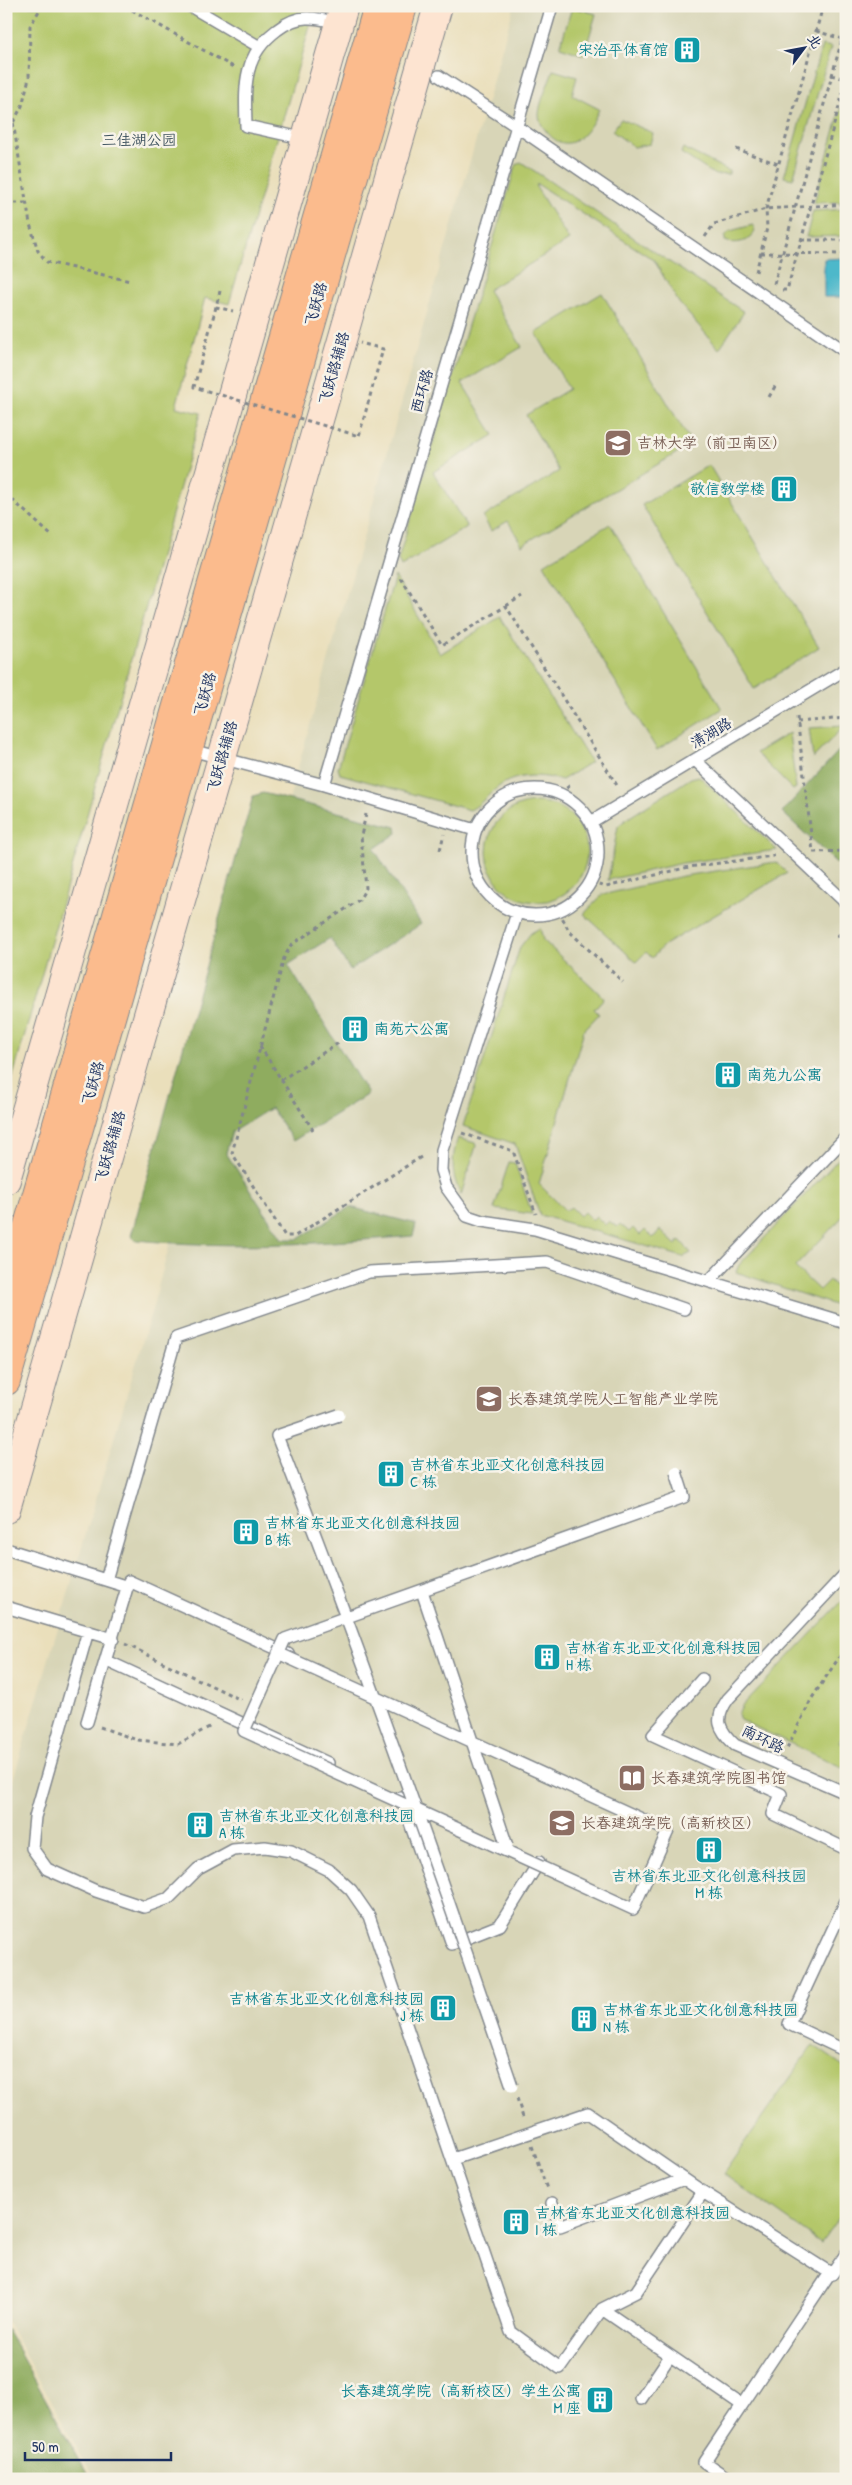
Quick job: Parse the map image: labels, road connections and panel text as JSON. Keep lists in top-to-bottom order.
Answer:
{
  "streets": {
    "main road": ["飞跃路"],
    "street": ["飞跃路辅路"],
    "lane": ["西环路", "清湖路", "南环路"]
  },
  "parks": ["三佳湖公园"],
  "places": {
    "building": [
      "宋治平体育馆",
      "敬信教学楼",
      "南苑六公寓",
      "南苑九公寓",
      "吉林省东北亚文化创意科技园 C 栋",
      "吉林省东北亚文化创意科技园 B 栋",
      "吉林省东北亚文化创意科技园 H 栋",
      "吉林省东北亚文化创意科技园 A 栋",
      "吉林省东北亚文化创意科技园 M 栋",
      "吉林省东北亚文化创意科技园 J 栋",
      "吉林省东北亚文化创意科技园 N 栋",
      "吉林省东北亚文化创意科技园 I 栋",
      "长春建筑学院（高新校区）学生公寓 M 座"
    ],
    "school or university": ["吉林大学（前卫南区）", "长春建筑学院人工智能产业学院", "长春建筑学院（高新校区）"],
    "library": ["长春建筑学院图书馆"]
  },
  "scale_bar": "50 m",
  "north": "top right"
}
